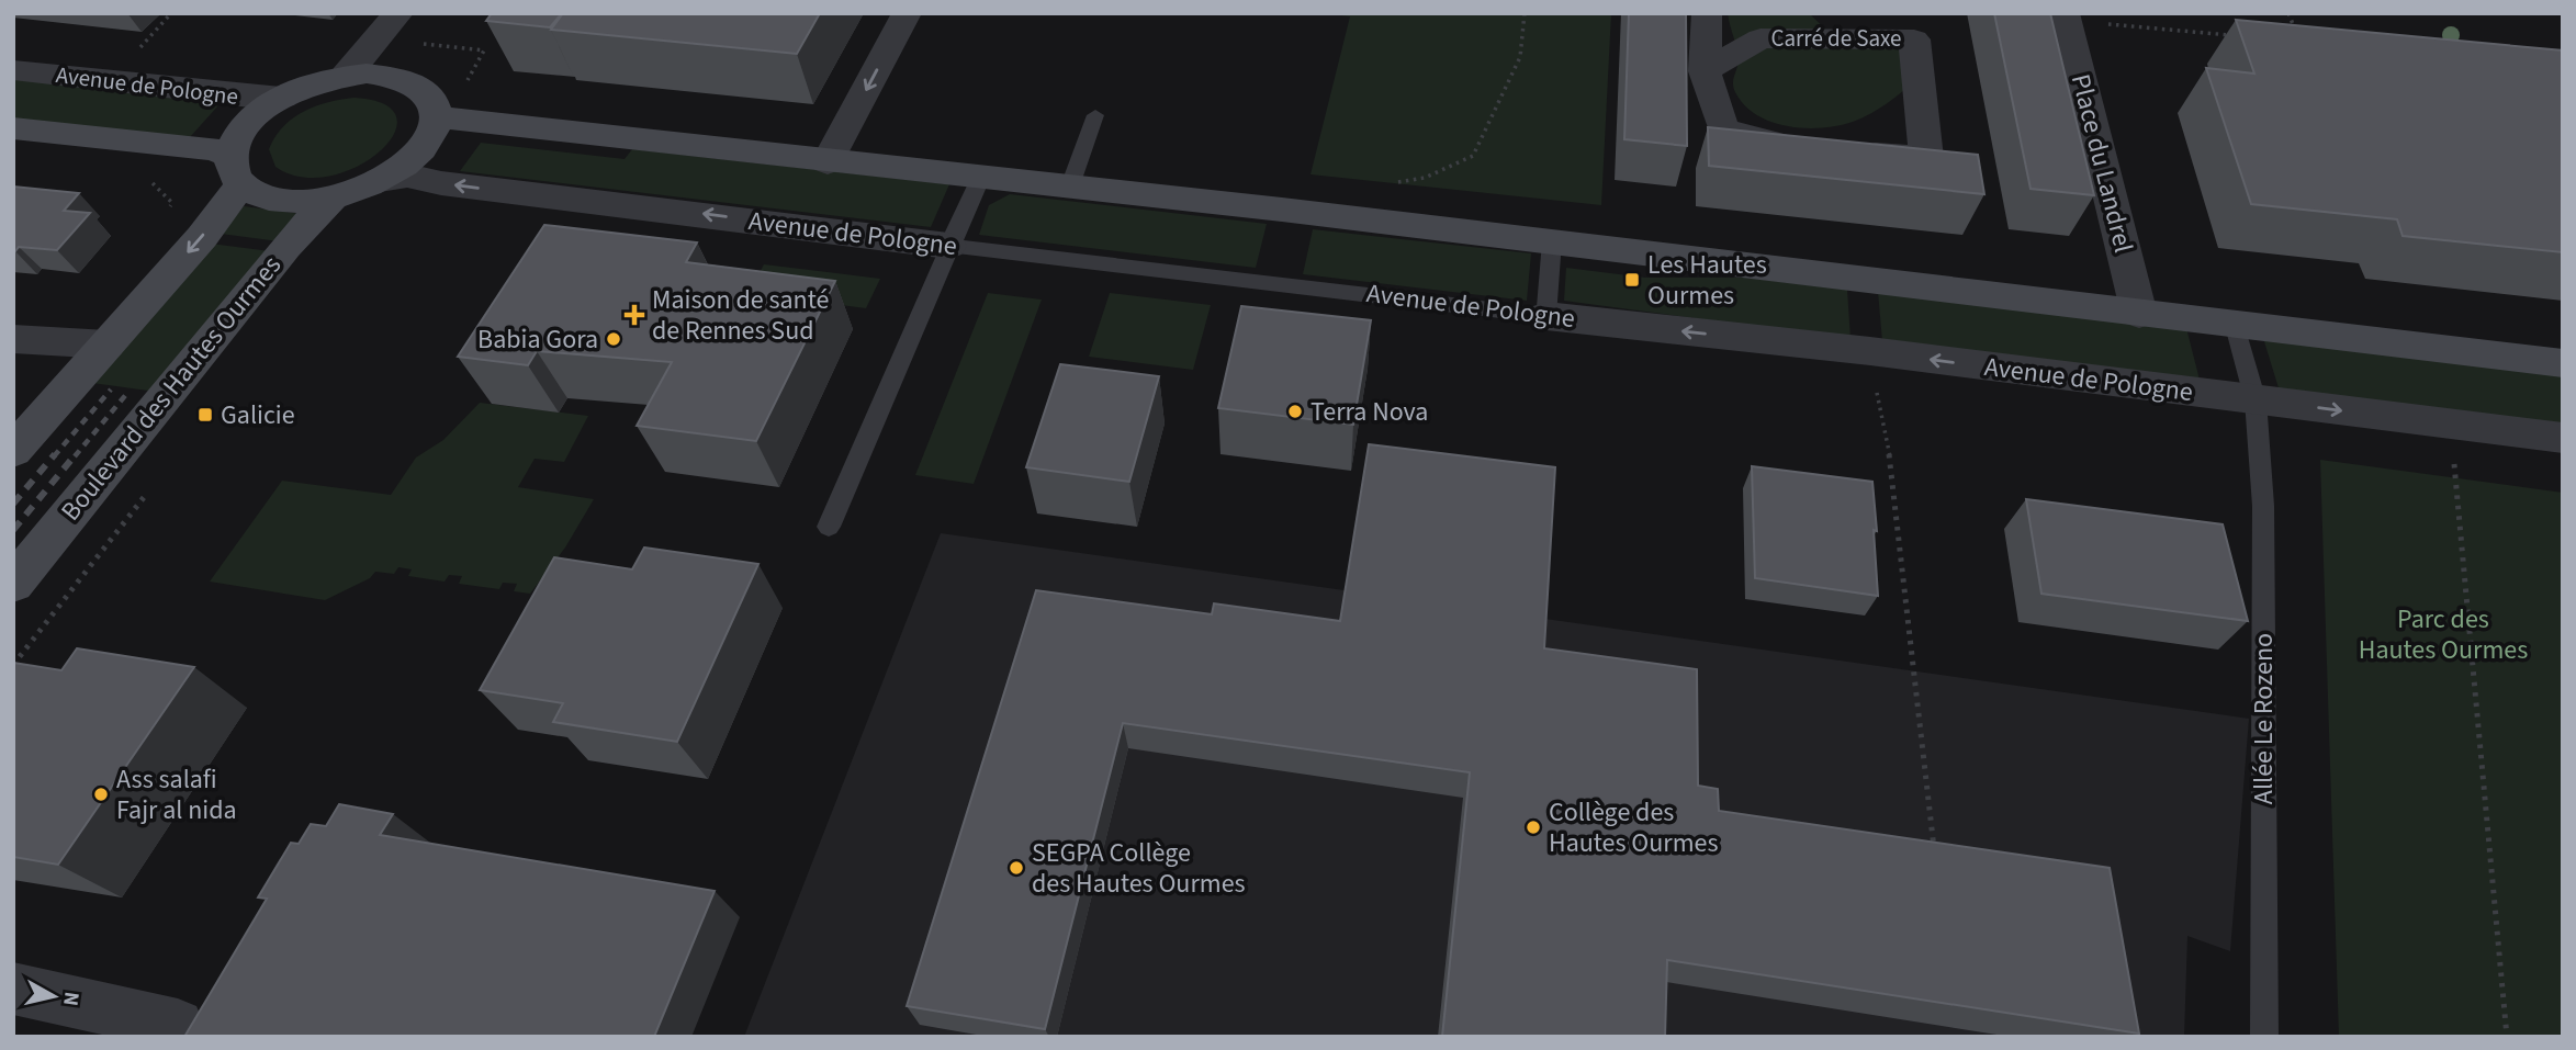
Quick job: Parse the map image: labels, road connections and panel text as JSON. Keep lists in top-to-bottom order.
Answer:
{
  "streets": {
    "street": [
      "Carré de Saxe",
      "Avenue de Pologne",
      "Place du Landrel",
      "Boulevard des Hautes Ourmes"
    ],
    "lane": ["Allée Le Rozeno"]
  },
  "crossings": [
    ["Avenue de Pologne", "Boulevard des Hautes Ourmes"],
    ["Avenue de Pologne", "Allée Le Rozeno"]
  ],
  "parks": ["Parc des Hautes Ourmes"],
  "places": {
    "transit": ["Les Hautes Ourmes", "Galicie"],
    "health": ["Maison de santé de Rennes Sud"],
    "other": [
      "Babia Gora",
      "Terra Nova",
      "Ass salafi Fajr al nida",
      "Collège des Hautes Ourmes",
      "SEGPA Collège des Hautes Ourmes"
    ]
  },
  "north": "right"
}
